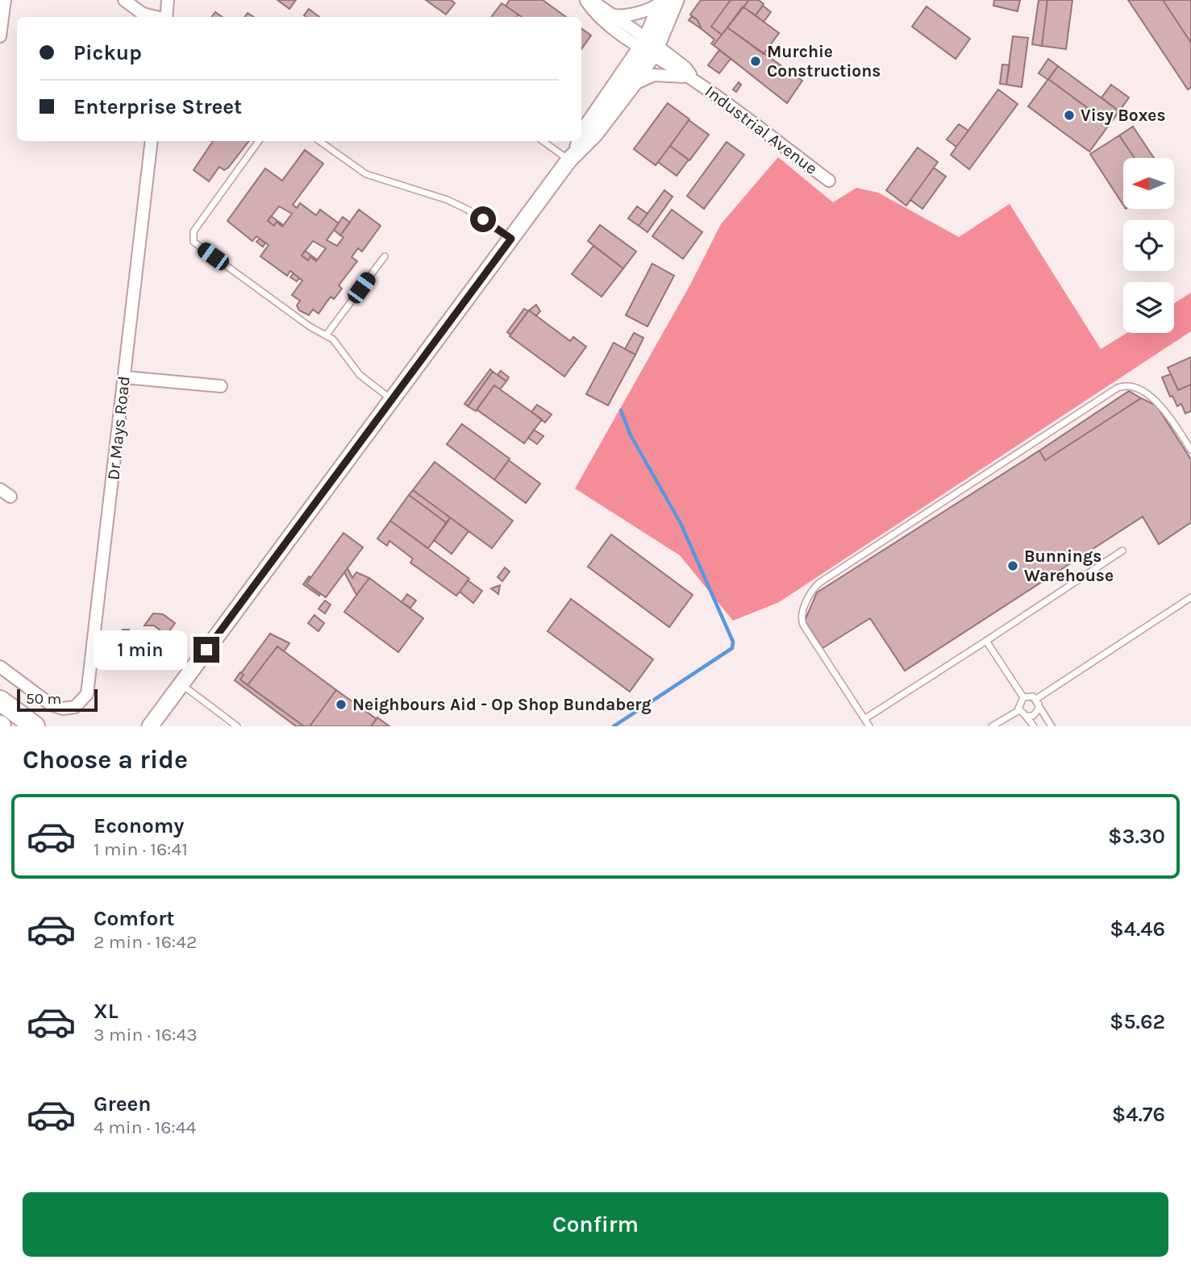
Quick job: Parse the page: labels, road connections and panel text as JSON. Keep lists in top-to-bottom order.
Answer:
{
  "streets": {
    "street": ["Industrial Avenue", "Dr Mays Road"]
  },
  "places": [
    "Murchie Constructions",
    "Visy Boxes",
    "Bunnings Warehouse",
    "Neighbours Aid - Op Shop Bundaberg"
  ],
  "scale_bar": "50 m",
  "north": "left",
  "page": {
    "banner": ["Pickup", "Enterprise Street"],
    "bubble": "1 min",
    "scale": "50 m",
    "heading": "Choose a ride",
    "list": [
      {
        "name": "Economy",
        "note": "1 min · 16:41",
        "value": "$3.30"
      },
      {
        "name": "Comfort",
        "note": "2 min · 16:42",
        "value": "$4.46"
      },
      {
        "name": "XL",
        "note": "3 min · 16:43",
        "value": "$5.62"
      },
      {
        "name": "Green",
        "note": "4 min · 16:44",
        "value": "$4.76"
      }
    ],
    "buttons": "Confirm"
  }
}
